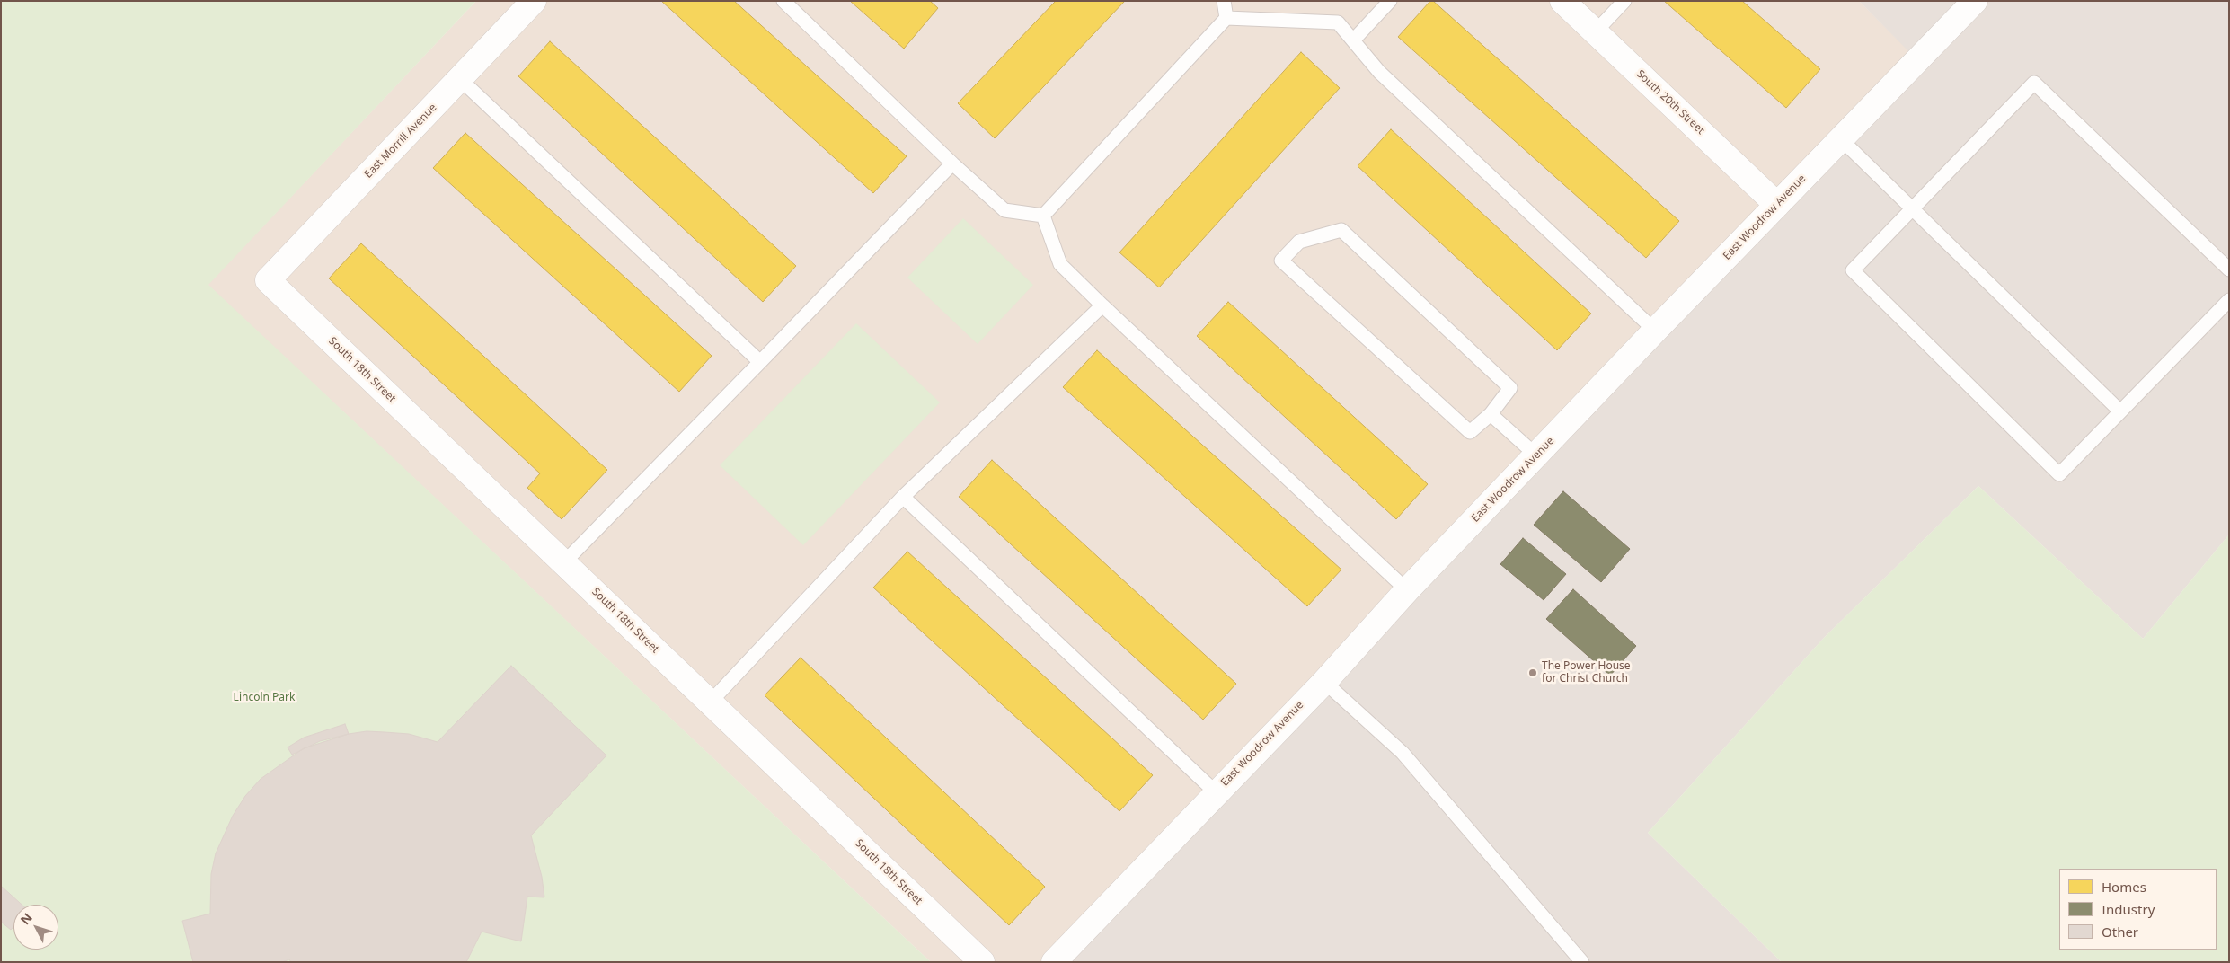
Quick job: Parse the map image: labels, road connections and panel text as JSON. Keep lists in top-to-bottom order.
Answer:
{
  "streets": {
    "street": [
      "South 20th Street",
      "East Morrill Avenue",
      "East Woodrow Avenue",
      "South 18th Street"
    ]
  },
  "crossings": [
    ["South 20th Street", "East Woodrow Avenue"],
    ["East Morrill Avenue", "South 18th Street"]
  ],
  "parks": ["Lincoln Park"],
  "places": ["The Power House for Christ Church"],
  "legend": ["Homes", "Industry", "Other"],
  "north": "top left"
}
